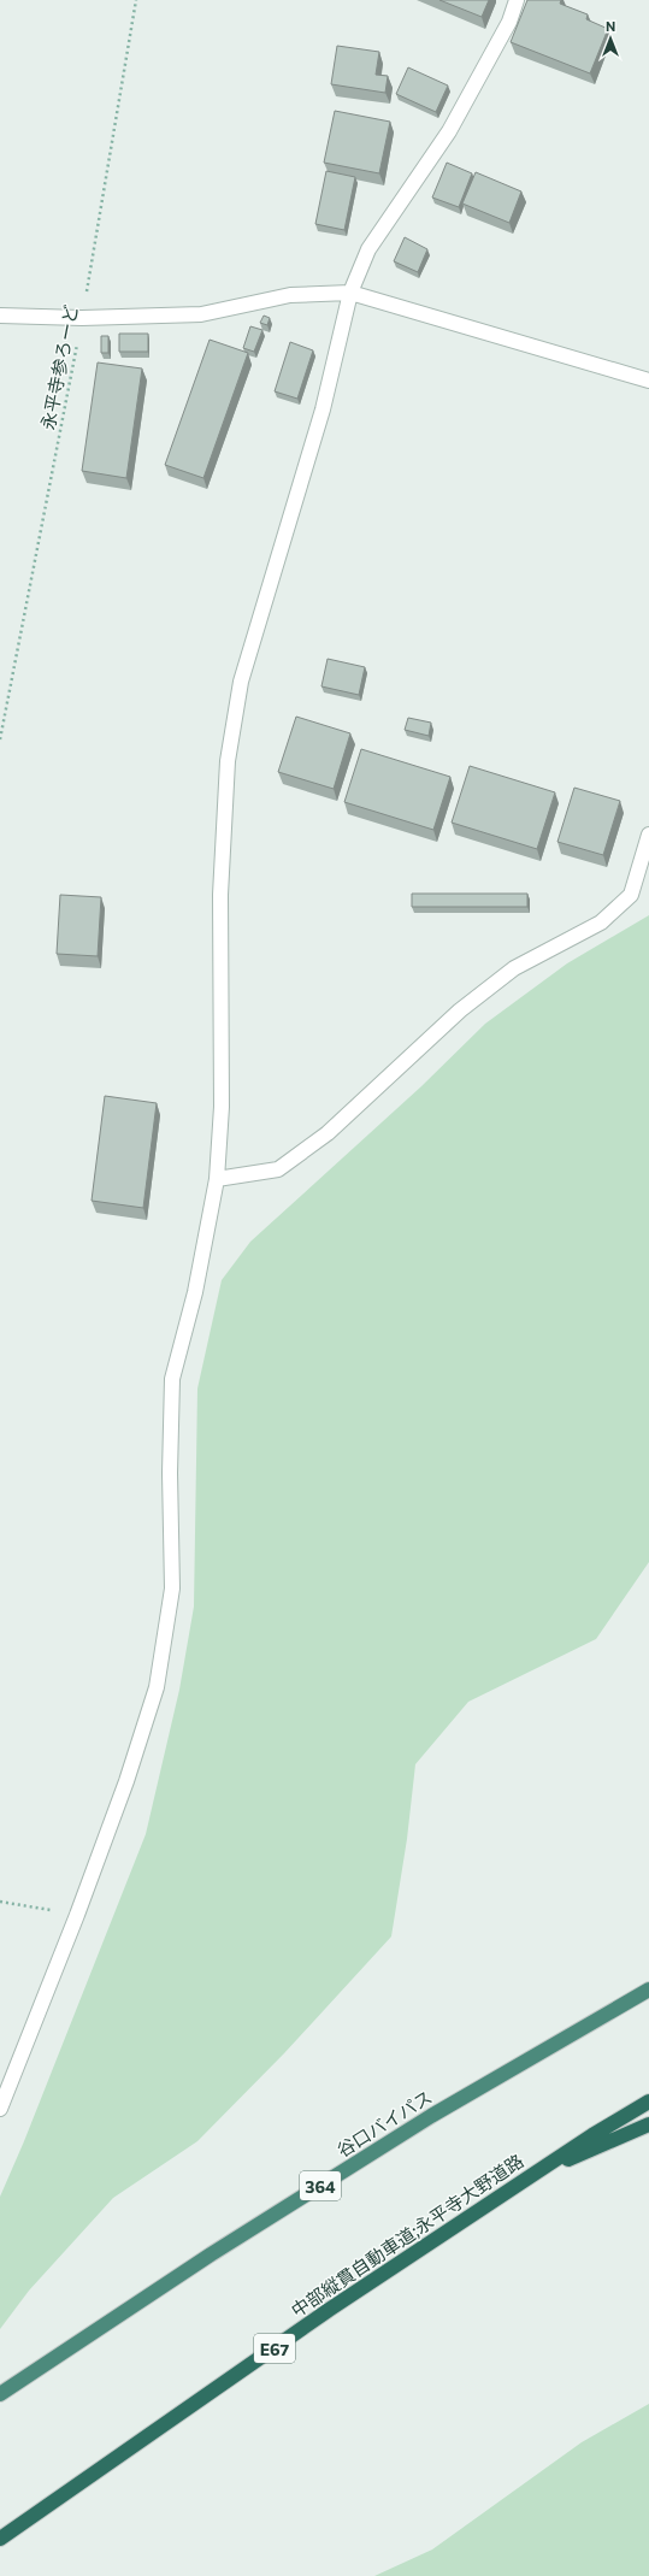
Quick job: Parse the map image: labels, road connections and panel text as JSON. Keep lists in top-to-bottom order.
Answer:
{
  "streets": {
    "highway": [
      "谷口バイパス",
      "364",
      "中部縦貫自動車道;永平寺大野道路",
      "E67"
    ],
    "path": ["永平寺参ろーど"]
  },
  "north": "top"
}
